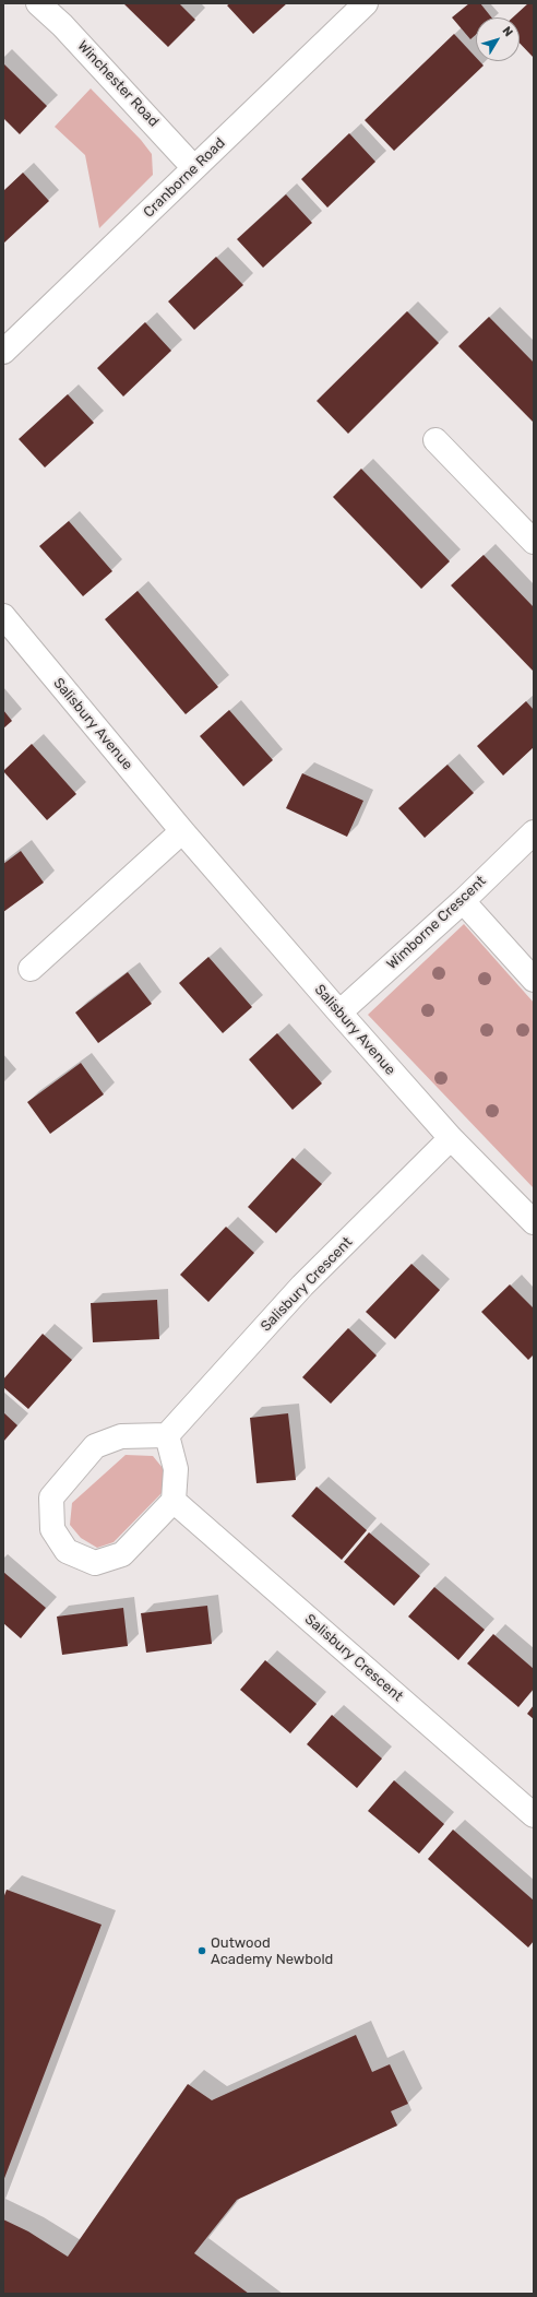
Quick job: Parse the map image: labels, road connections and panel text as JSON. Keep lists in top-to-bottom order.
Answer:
{
  "streets": {
    "street": [
      "Winchester Road",
      "Cranborne Road",
      "Salisbury Avenue",
      "Wimborne Crescent",
      "Salisbury Crescent"
    ]
  },
  "crossings": [
    ["Winchester Road", "Cranborne Road"],
    ["Salisbury Avenue", "Wimborne Crescent"],
    ["Salisbury Avenue", "Salisbury Crescent"]
  ],
  "places": ["Outwood Academy Newbold"],
  "north": "top right"
}
